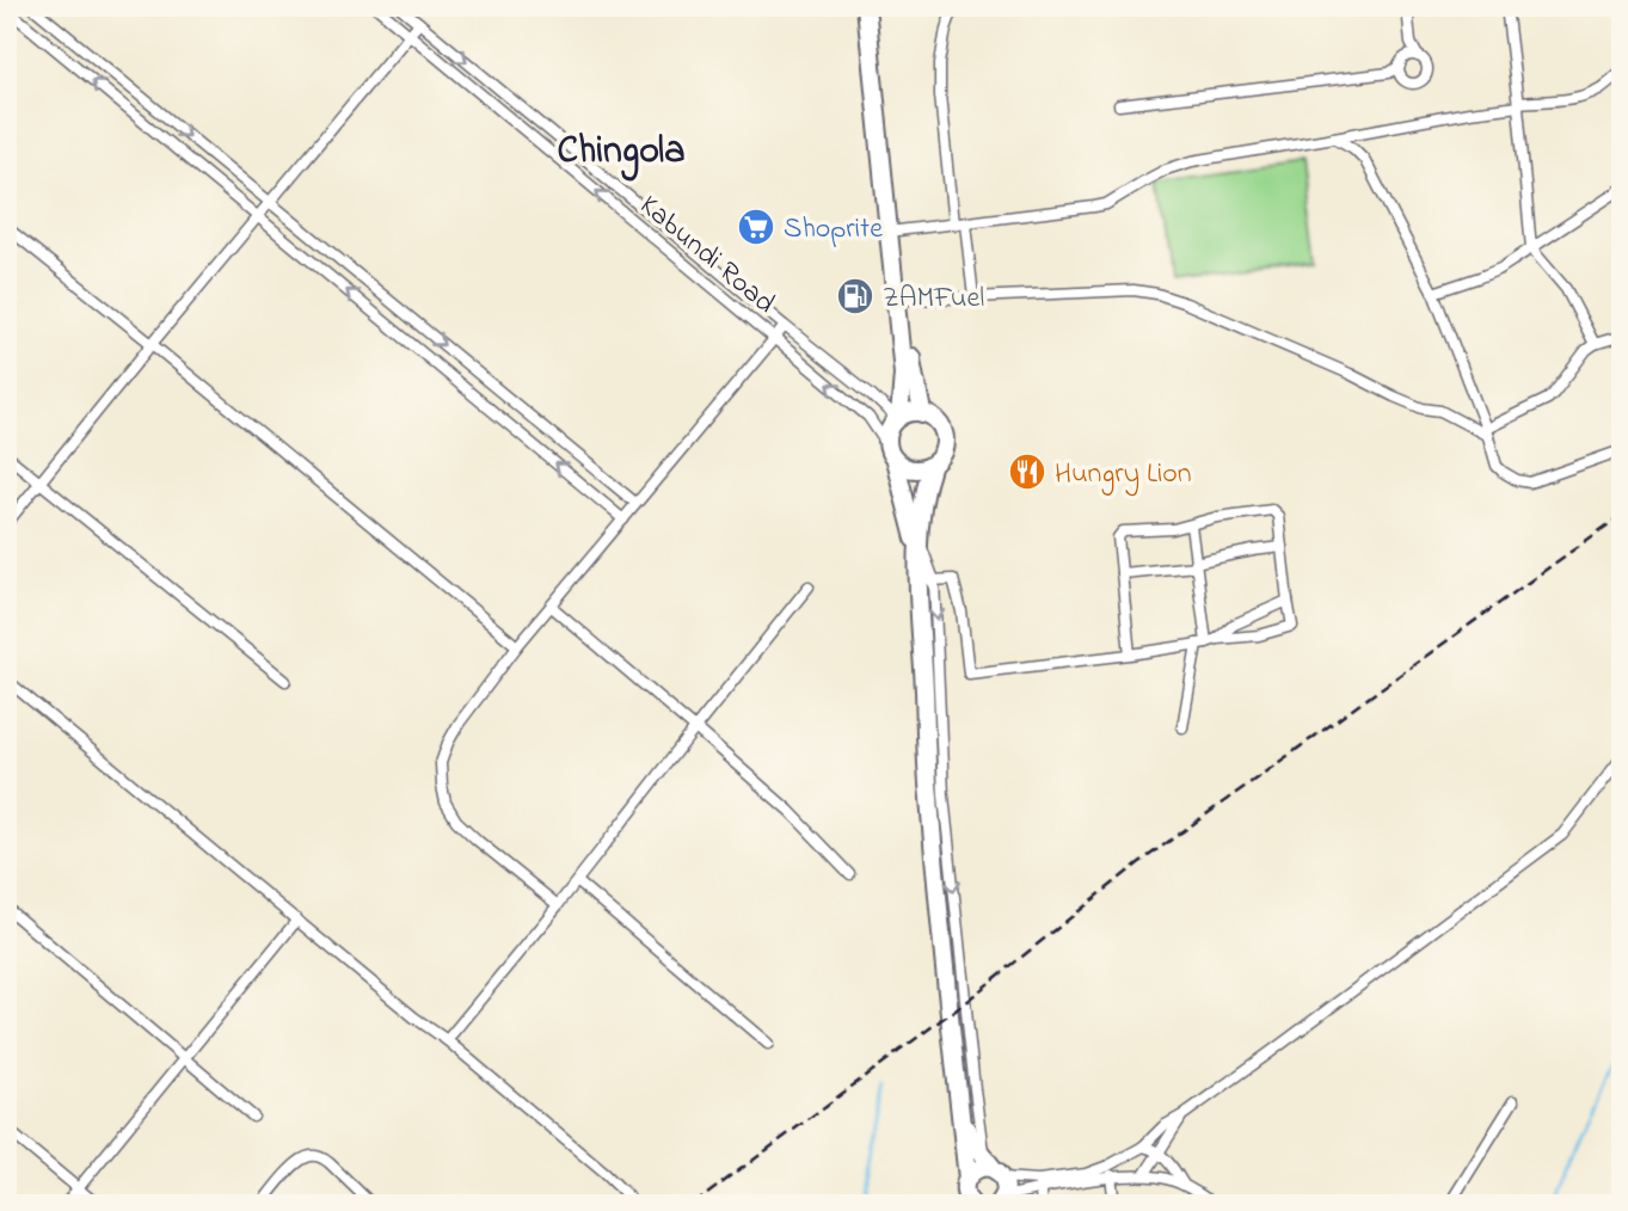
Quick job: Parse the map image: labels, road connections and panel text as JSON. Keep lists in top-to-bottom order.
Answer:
{
  "streets": {
    "street": ["Kabundi Road"]
  },
  "districts": ["Chingola"],
  "places": {
    "supermarket": ["Shoprite"],
    "fuel station": ["ZAMFuel"],
    "restaurant": ["Hungry Lion"]
  }
}
